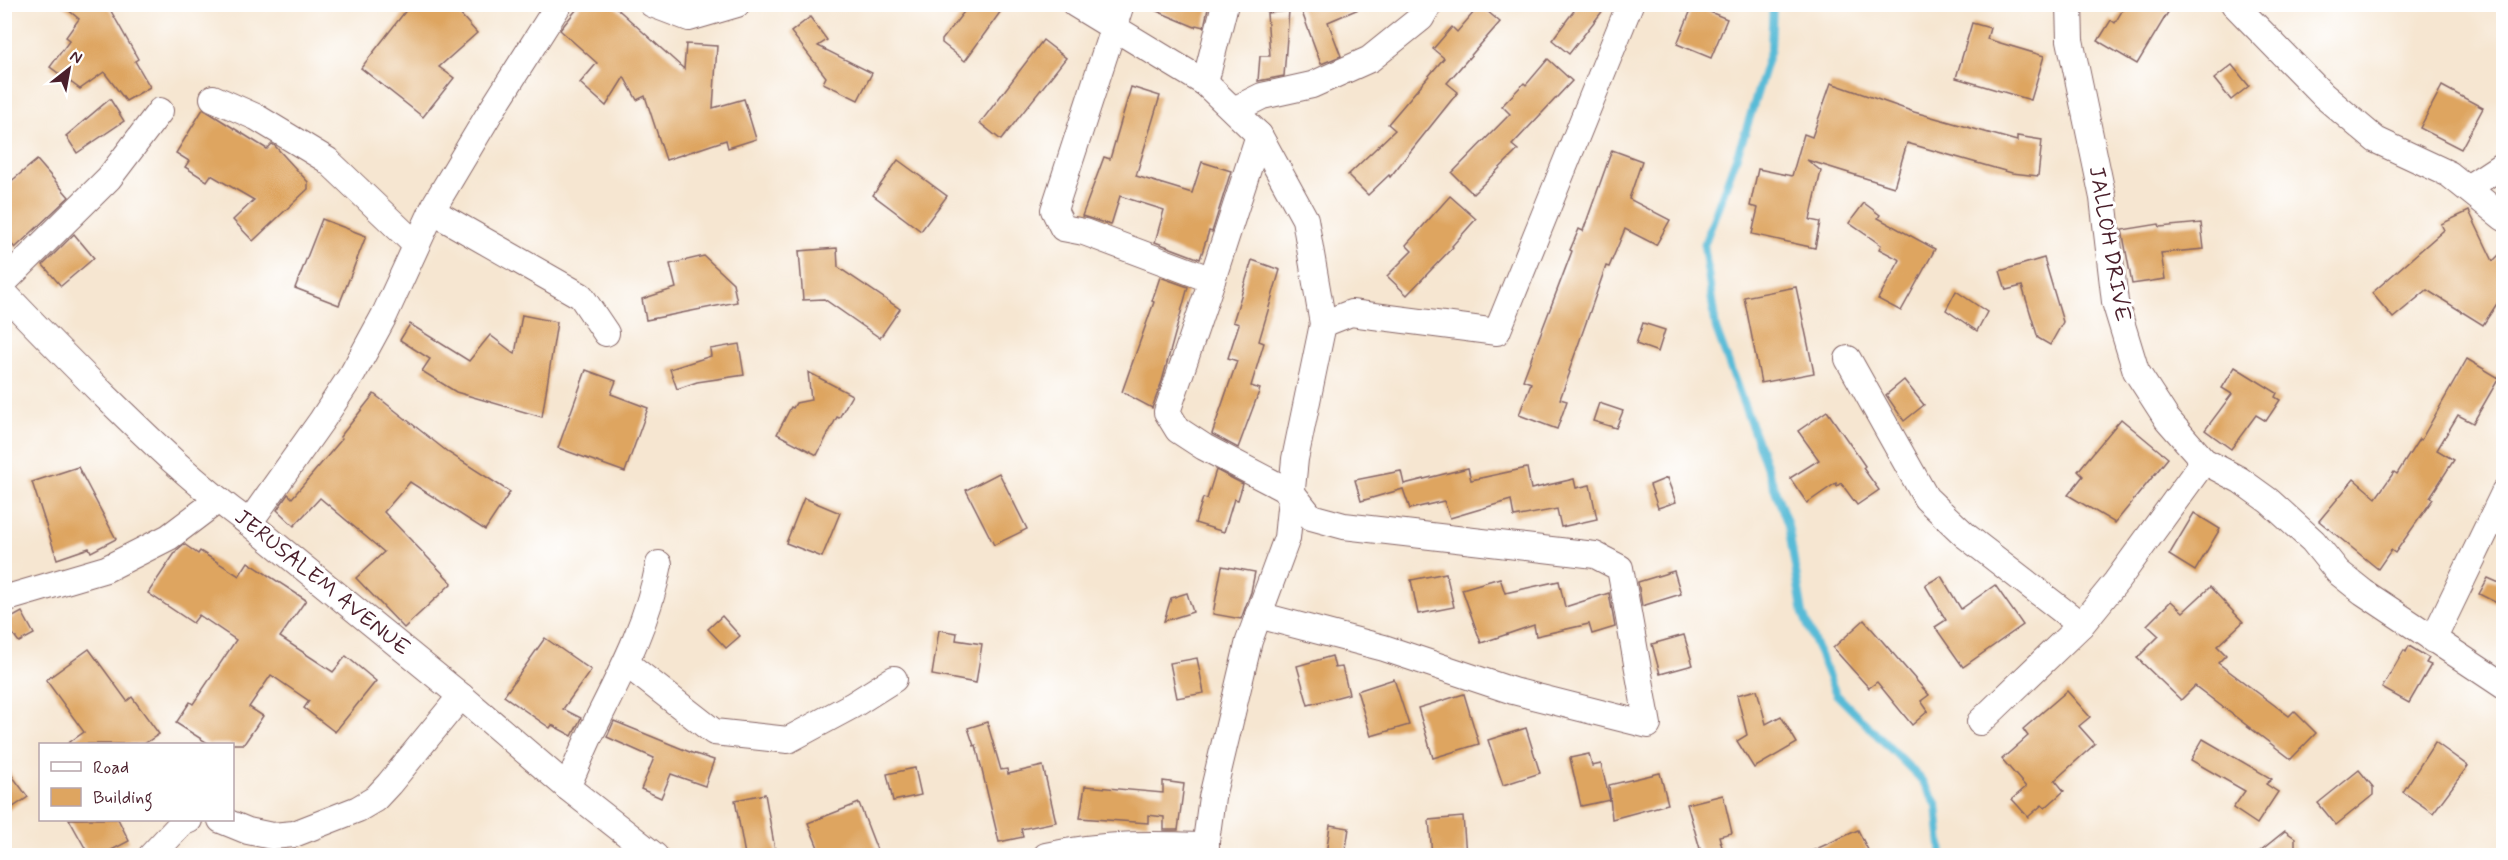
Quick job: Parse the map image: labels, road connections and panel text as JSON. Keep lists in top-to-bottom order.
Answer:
{
  "streets": {
    "street": ["JALLOH DRIVE", "JERUSALEM AVENUE"]
  },
  "legend": ["Road", "Building"],
  "north": "top right"
}
